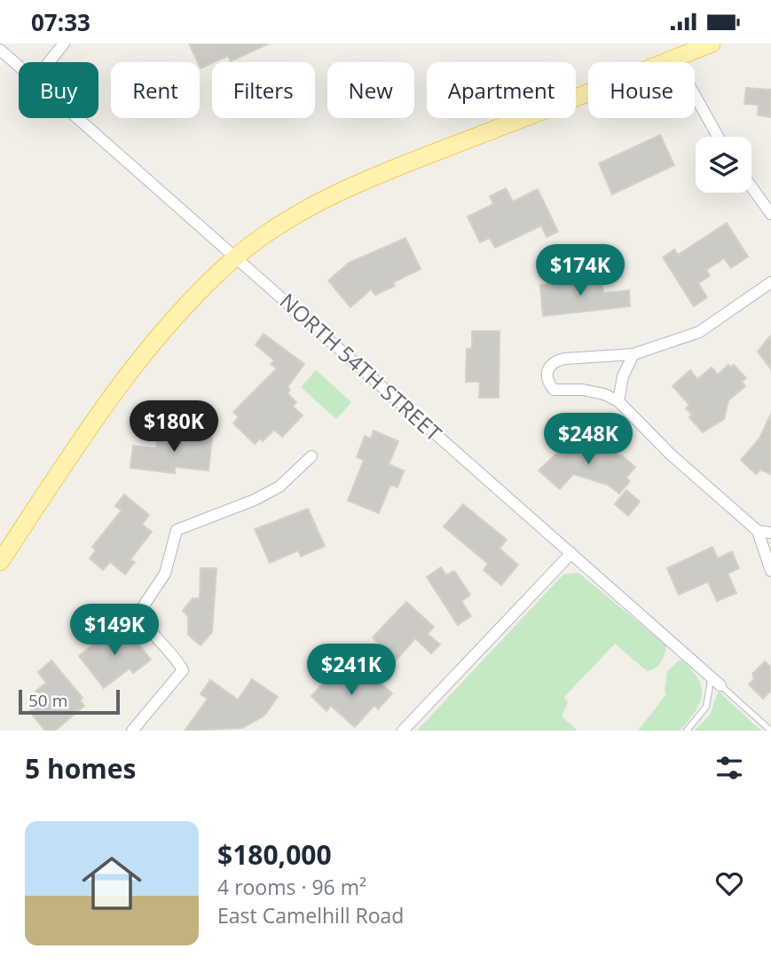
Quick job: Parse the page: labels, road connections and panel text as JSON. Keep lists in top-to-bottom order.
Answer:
{
  "streets": {
    "street": ["NORTH 54TH STREET"]
  },
  "scale_bar": "50 m",
  "page": {
    "status": "07:33",
    "chip": [
      "Buy",
      "Rent",
      "Filters",
      "New",
      "Apartment",
      "House"
    ],
    "price": [
      "$174K",
      "$180K",
      "$248K",
      "$149K",
      "$241K"
    ],
    "scale": "50 m",
    "heading": "5 homes",
    "list": [
      {
        "name": "$180,000",
        "note": "4 rooms · 96 m² · East Camelhill Road"
      }
    ]
  }
}
